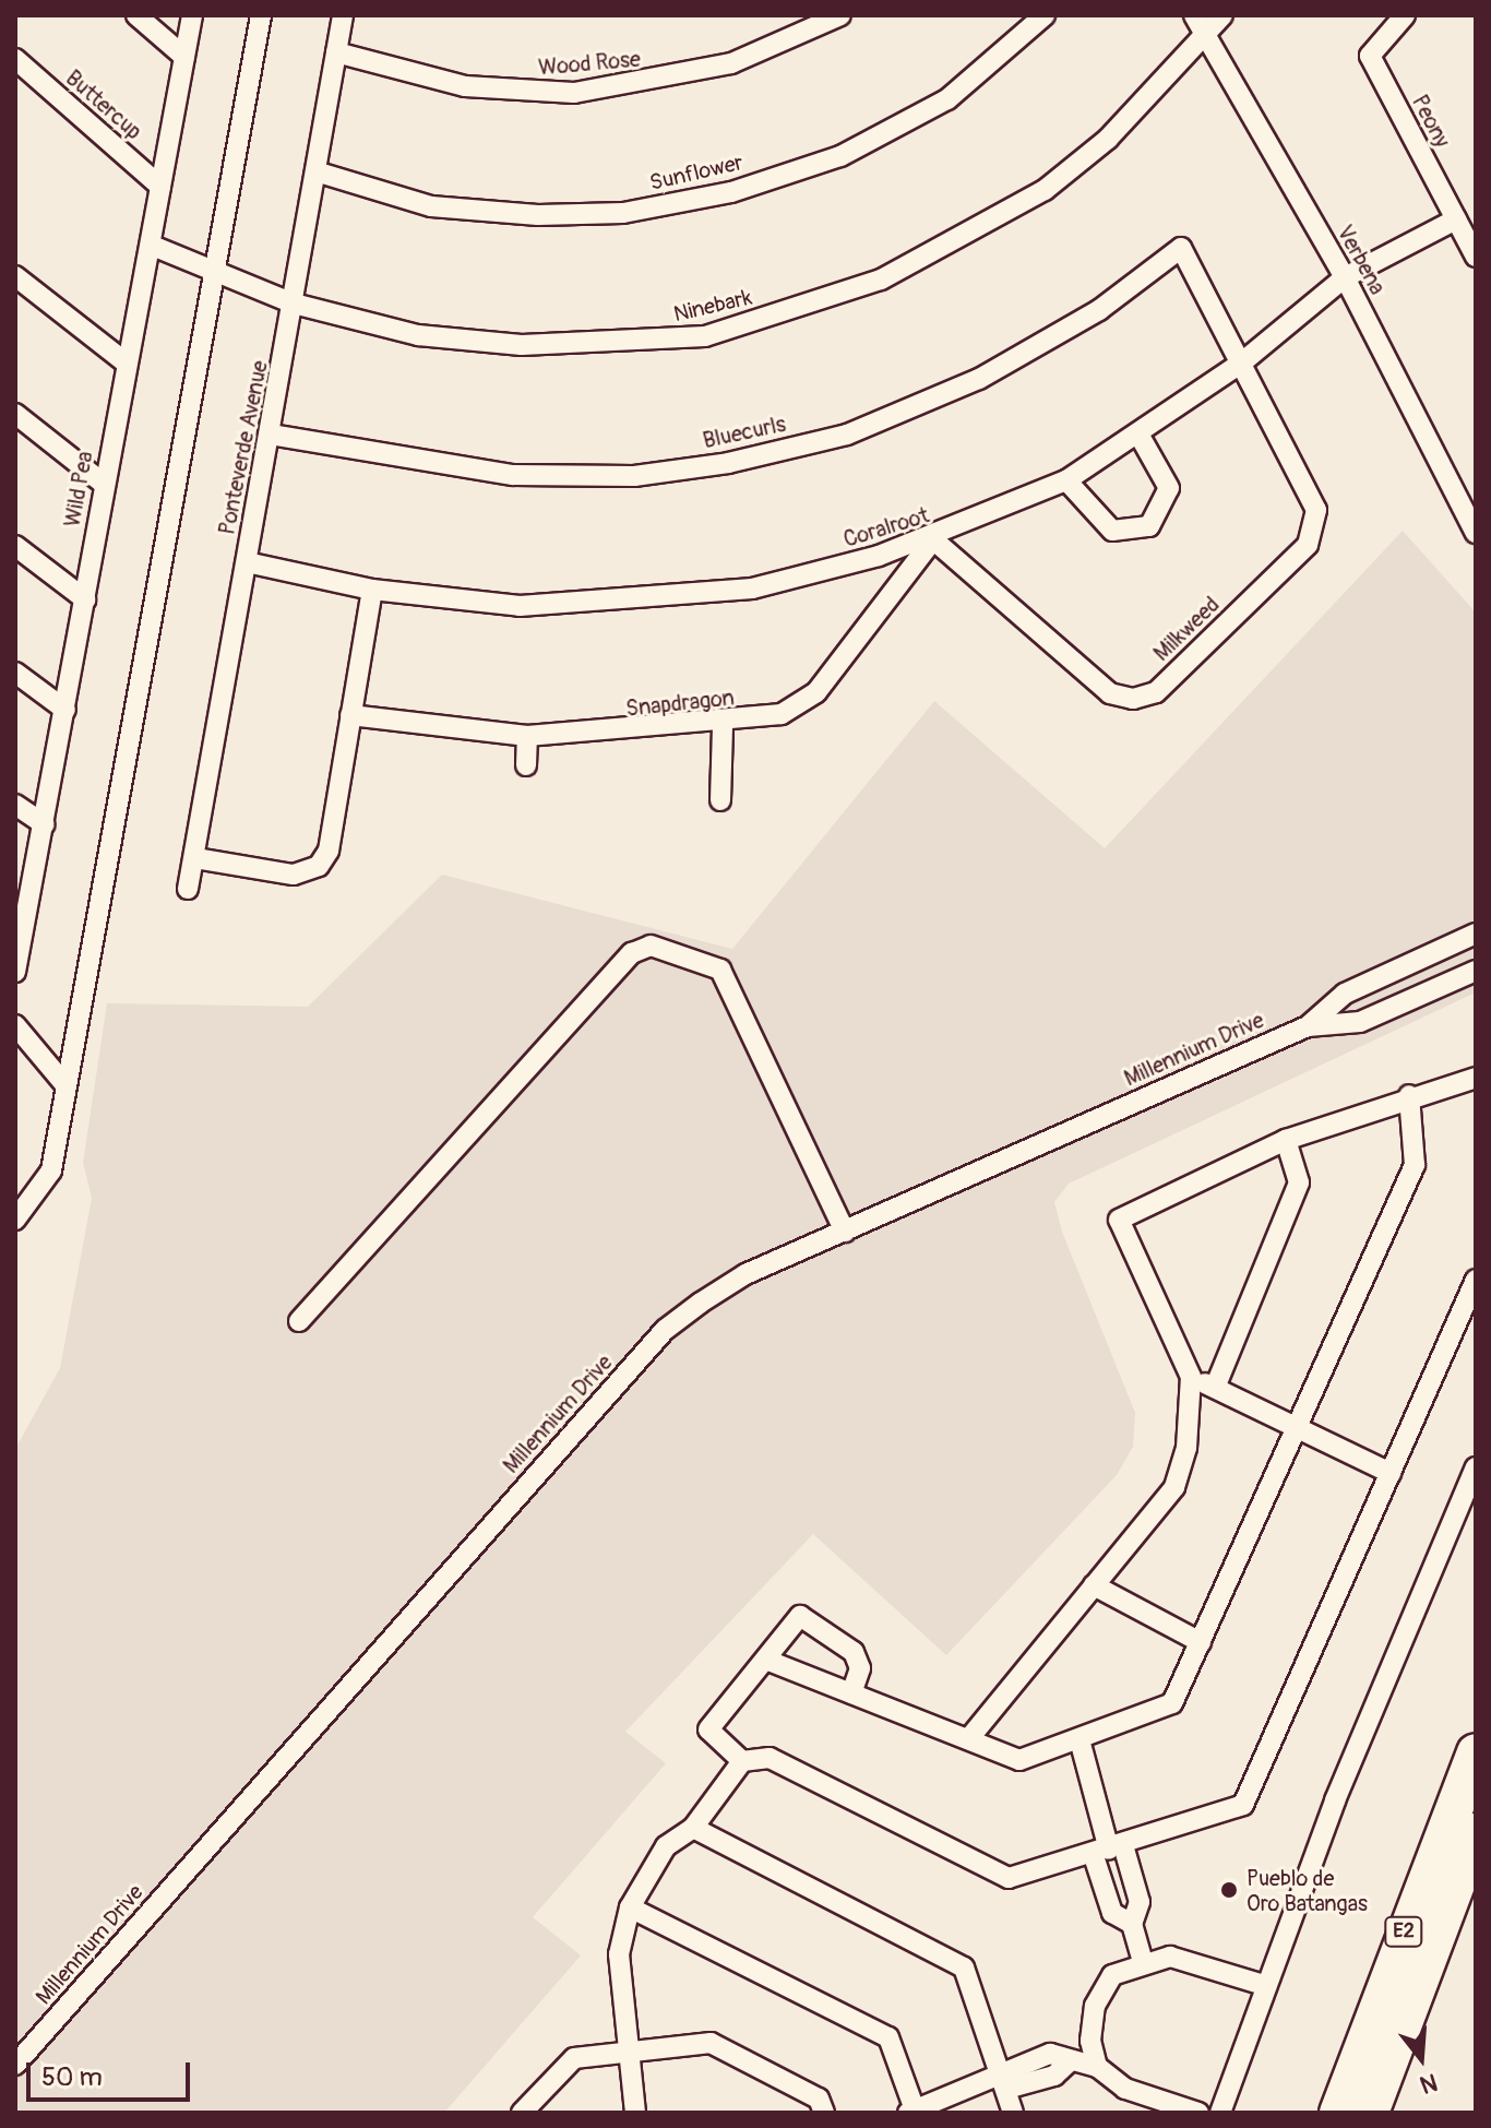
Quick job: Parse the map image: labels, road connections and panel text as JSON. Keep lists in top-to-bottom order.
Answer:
{
  "streets": {
    "highway": ["E2"],
    "street": [
      "Wood Rose",
      "Buttercup",
      "Peony",
      "Sunflower",
      "Verbena",
      "Ninebark",
      "Bluecurls",
      "Ponteverde Avenue",
      "Wild Pea",
      "Coralroot",
      "Milkweed",
      "Snapdragon",
      "Millennium Drive"
    ]
  },
  "crossings": [
    ["Wood Rose", "Ponteverde Avenue"],
    ["Buttercup", "Wild Pea"],
    ["Peony", "Coralroot"],
    ["Sunflower", "Ponteverde Avenue"],
    ["Verbena", "Ninebark"],
    ["Verbena", "Coralroot"],
    ["Ninebark", "Ponteverde Avenue"],
    ["Ninebark", "Wild Pea"],
    ["Bluecurls", "Ponteverde Avenue"],
    ["Bluecurls", "Milkweed"],
    ["Ponteverde Avenue", "Coralroot"],
    ["Coralroot", "Milkweed"],
    ["Coralroot", "Snapdragon"],
    ["Milkweed", "Snapdragon"]
  ],
  "places": ["Pueblo de Oro Batangas"],
  "scale_bar": "50 m",
  "north": "bottom"
}
